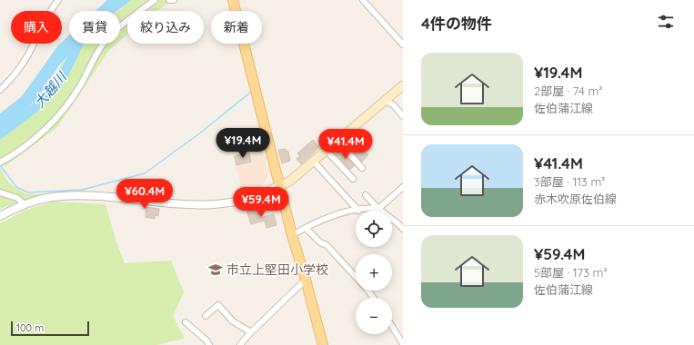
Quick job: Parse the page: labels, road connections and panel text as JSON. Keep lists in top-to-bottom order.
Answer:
{
  "water": ["大越川"],
  "places": {
    "school or university": ["市立上堅田小学校"]
  },
  "scale_bar": "100 m",
  "page": {
    "heading": "4件の物件",
    "chip": [
      "購入",
      "賃貸",
      "絞り込み",
      "新着"
    ],
    "list": [
      {
        "name": "¥19.4M",
        "note": "2部屋 · 74 m² · 佐伯蒲江線"
      },
      {
        "name": "¥41.4M",
        "note": "3部屋 · 113 m² · 赤木吹原佐伯線"
      },
      {
        "name": "¥59.4M",
        "note": "5部屋 · 173 m² · 佐伯蒲江線"
      }
    ],
    "price": [
      "¥19.4M",
      "¥41.4M",
      "¥60.4M",
      "¥59.4M"
    ],
    "map_buttons": ["+", "−"],
    "scale": "100 m"
  }
}
